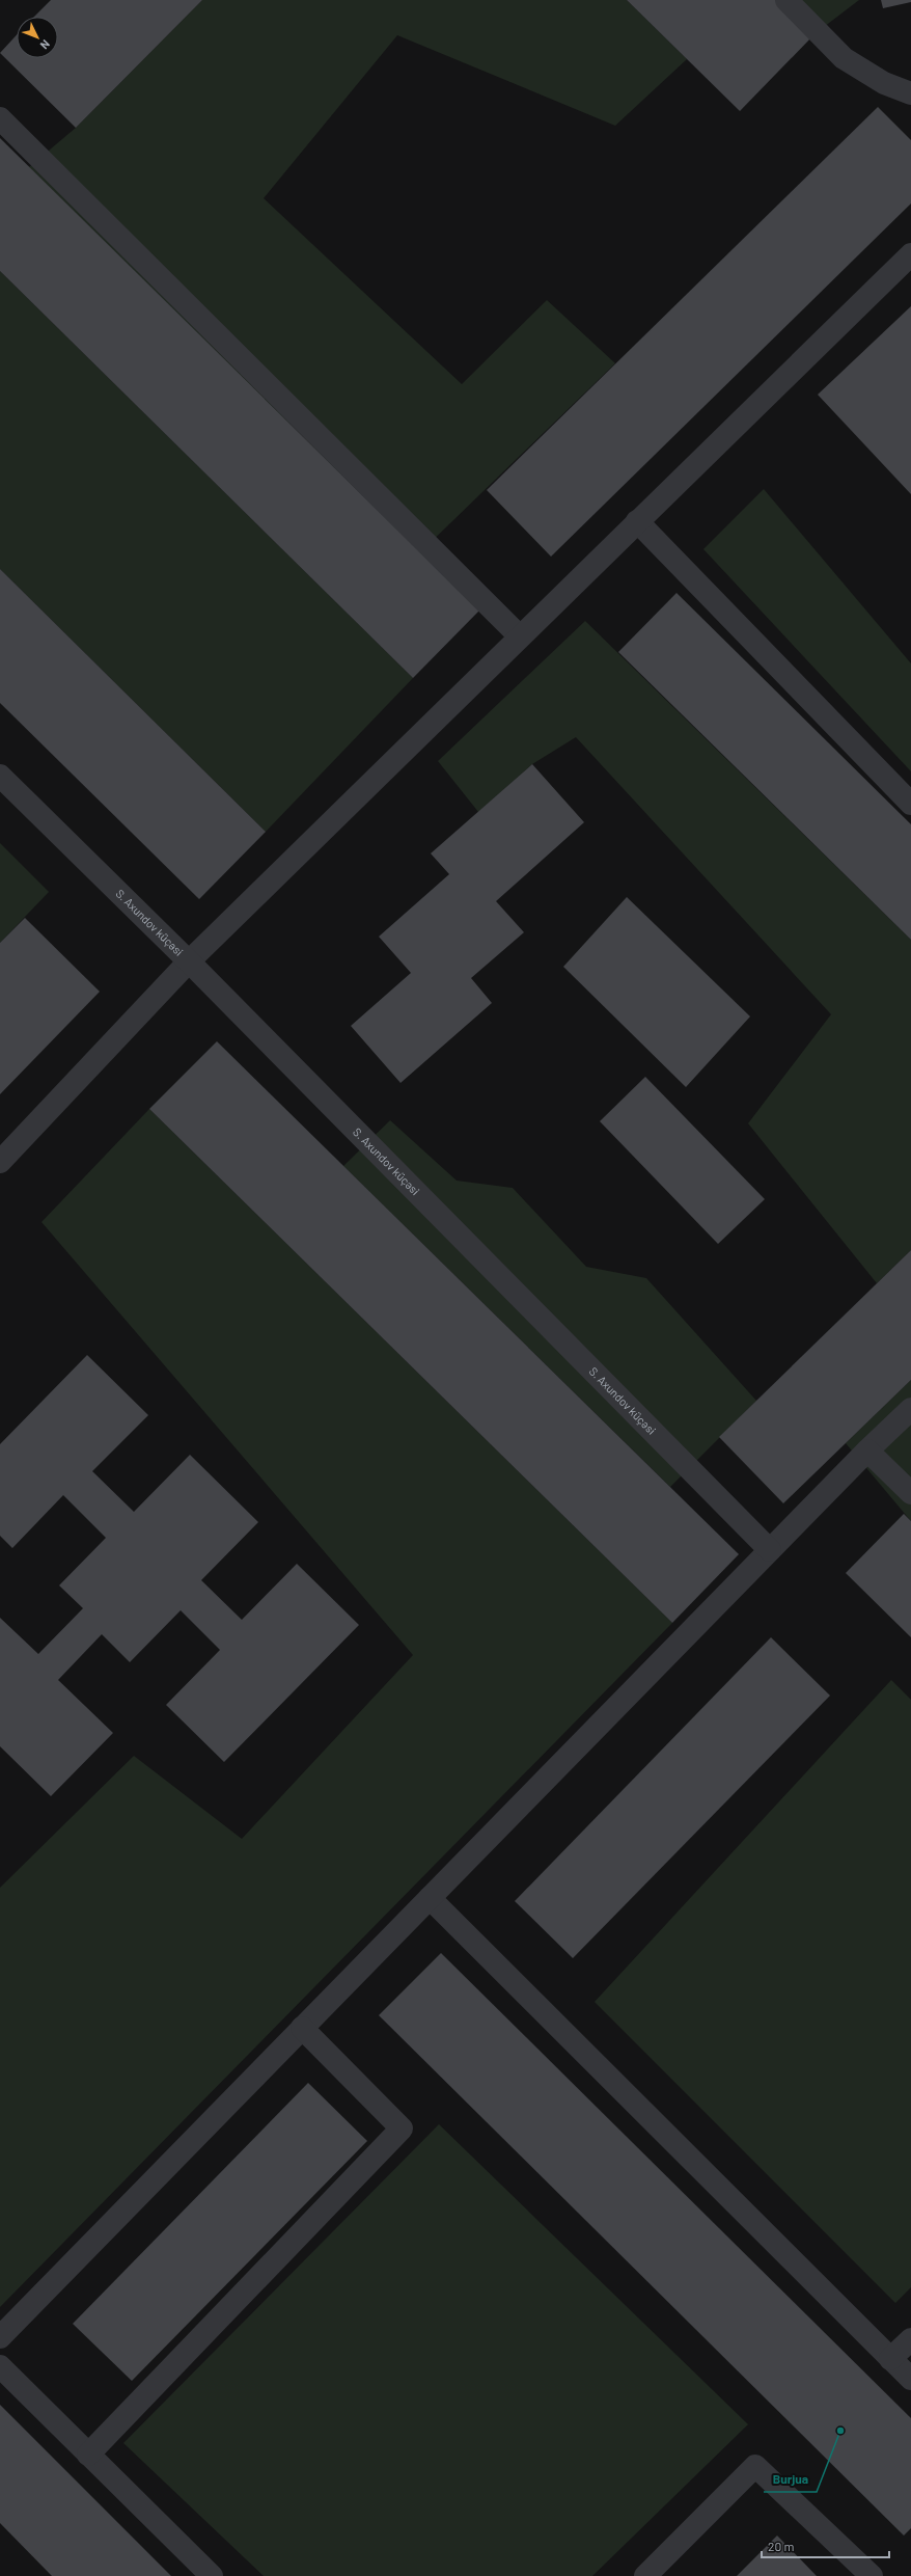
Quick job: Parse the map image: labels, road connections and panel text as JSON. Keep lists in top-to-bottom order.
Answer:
{
  "streets": {
    "street": ["S. Axundov küçəsi"]
  },
  "places": ["Burjua"],
  "scale_bar": "20 m",
  "north": "bottom right"
}
